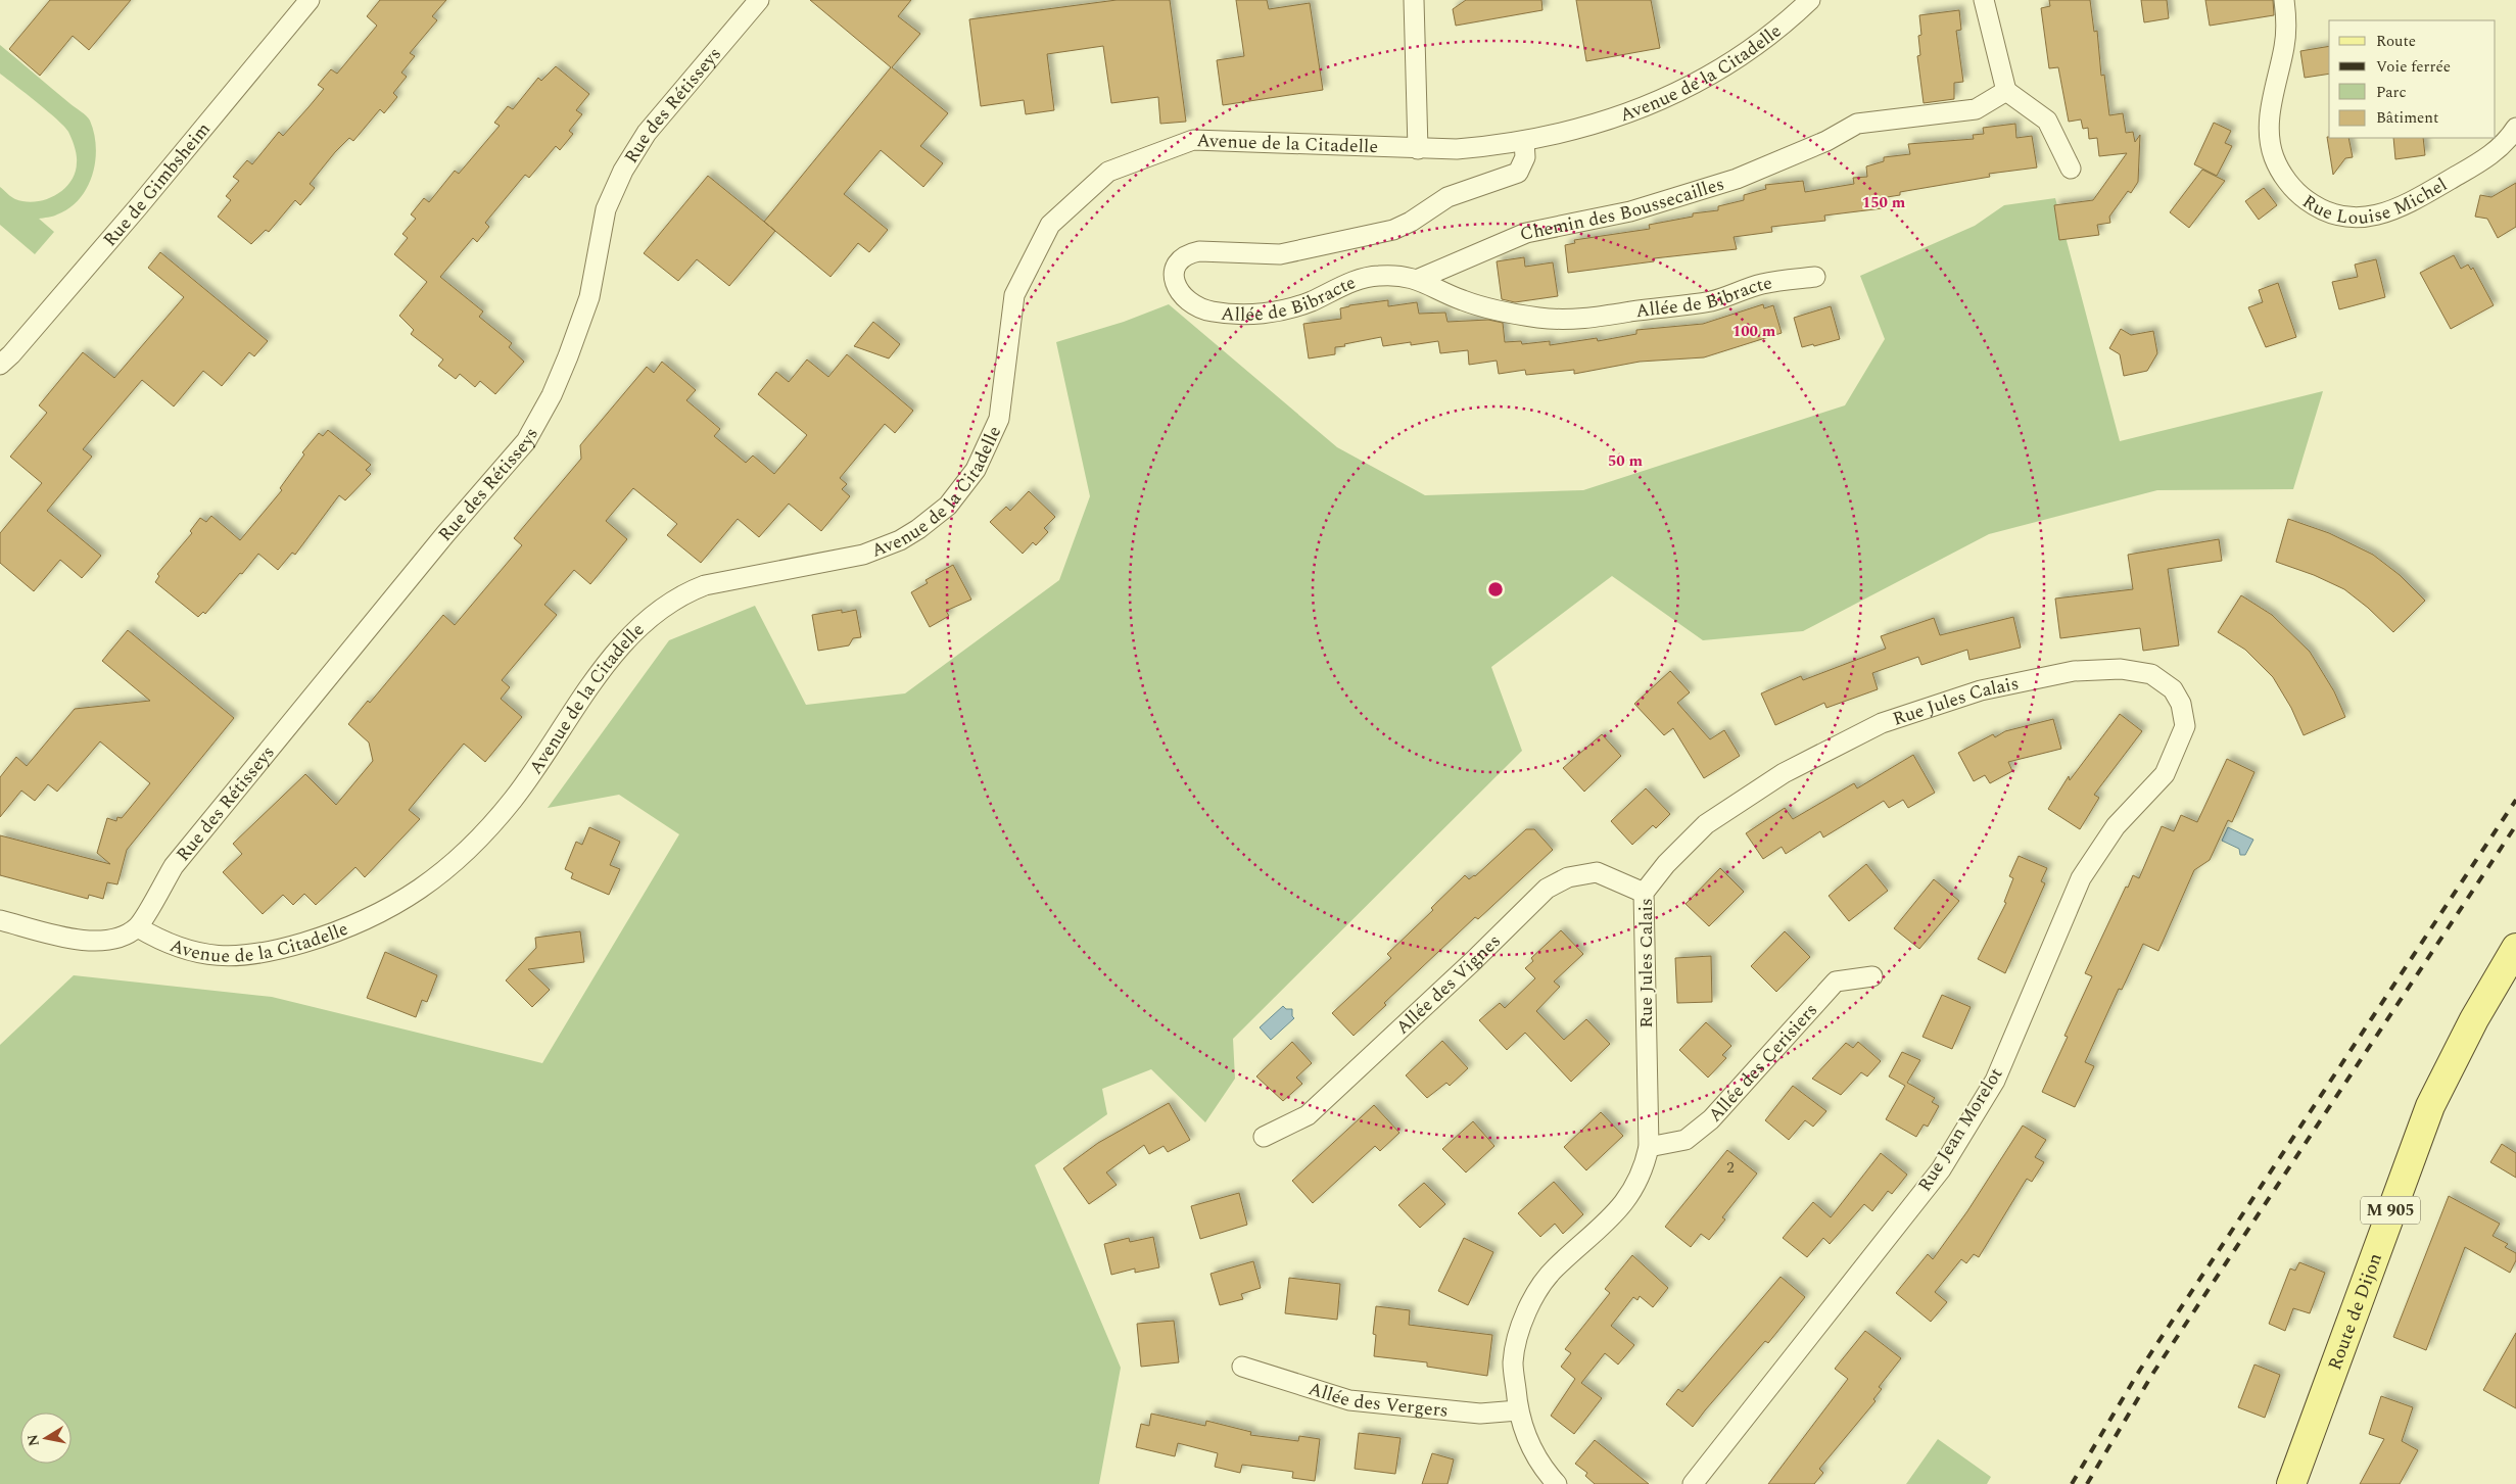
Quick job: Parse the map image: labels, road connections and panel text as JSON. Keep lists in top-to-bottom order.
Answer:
{
  "streets": {
    "main road": ["M 905", "Route de Dijon"],
    "street": [
      "Avenue de la Citadelle",
      "Rue des Rétisseys",
      "Rue de Gimbsheim",
      "Rue Louise Michel",
      "Chemin des Boussecailles",
      "Allée de Bibracte",
      "Rue Jules Calais",
      "Allée des Vignes",
      "Allée des Cerisiers",
      "Rue Jean Morelot",
      "Allée des Vergers"
    ]
  },
  "crossings": [
    ["Avenue de la Citadelle", "Rue des Rétisseys"],
    ["Avenue de la Citadelle", "Allée de Bibracte"],
    ["Chemin des Boussecailles", "Allée de Bibracte"],
    ["Rue Jules Calais", "Allée des Vignes"],
    ["Rue Jules Calais", "Allée des Cerisiers"],
    ["Rue Jules Calais", "Rue Jean Morelot"],
    ["Rue Jules Calais", "Allée des Vergers"]
  ],
  "house_numbers": ["2"],
  "legend": [
    "Route",
    "Voie ferrée",
    "Parc",
    "Bâtiment"
  ],
  "north": "left",
  "rings": ["150 m", "100 m", "50 m"]
}
